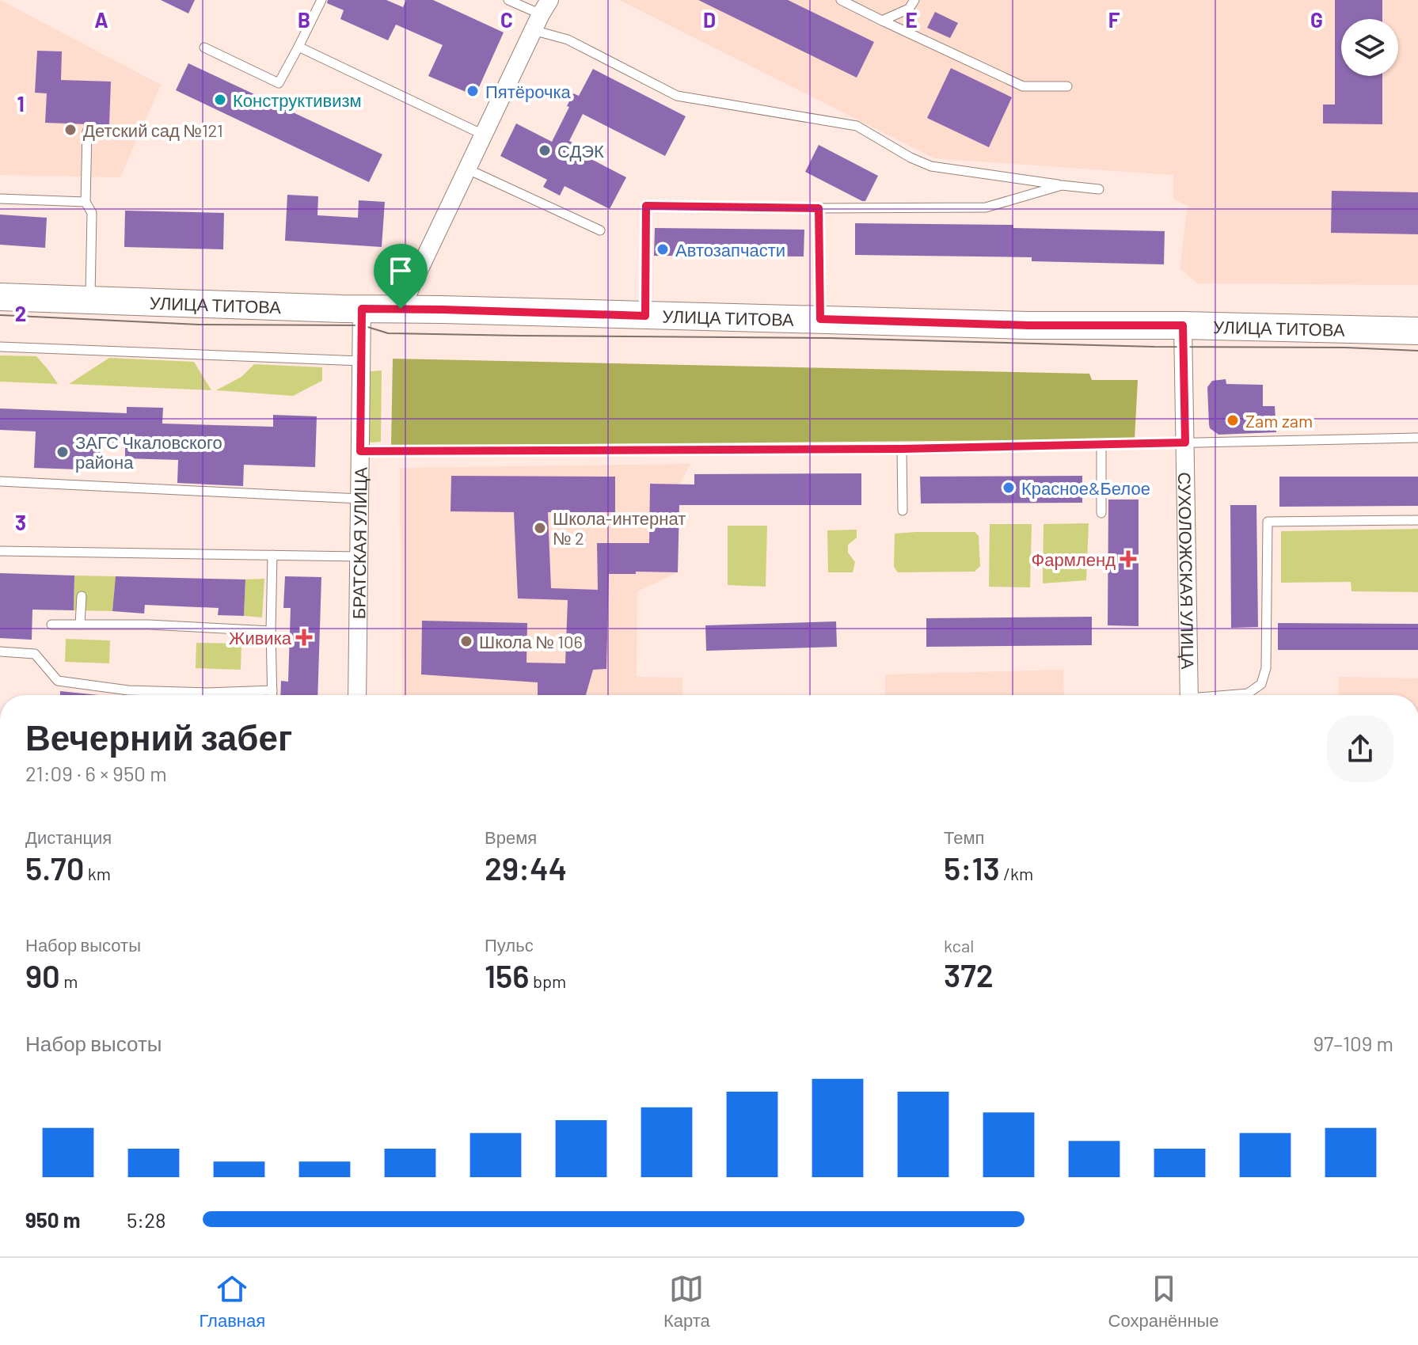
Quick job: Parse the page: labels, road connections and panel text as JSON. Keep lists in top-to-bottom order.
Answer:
{
  "streets": {
    "main road": ["УЛИЦА ТИТОВА"],
    "street": ["БРАТСКАЯ УЛИЦА", "СУХОЛОЖСКАЯ УЛИЦА"]
  },
  "crossings": [
    ["УЛИЦА ТИТОВА", "БРАТСКАЯ УЛИЦА"],
    ["УЛИЦА ТИТОВА", "СУХОЛОЖСКАЯ УЛИЦА"]
  ],
  "places": {
    "other": [
      "Пятёрочка",
      "Конструктивизм",
      "Детский сад №121",
      "СДЭК",
      "Автозапчасти",
      "Zam zam",
      "ЗАГС Чкаловского района",
      "Красное&Белое",
      "Школа-интернат № 2",
      "Школа № 106"
    ],
    "health": ["Фармленд", "Живика"]
  },
  "page": {
    "heading": ["Вечерний забег", "21:09 · 6 × 950 m"],
    "stats": [
      ["Дистанция", "5.70 km"],
      ["Время", "29:44"],
      ["Темп", "5:13 /km"],
      ["Набор высоты", "90 m"],
      ["Пульс", "156 bpm"],
      ["kcal", "372"]
    ],
    "chart": ["Набор высоты", "97–109 m"],
    "list": [
      {
        "name": "950 m",
        "note": "5:28"
      }
    ],
    "tabs": ["Главная", "Карта", "Сохранённые"]
  },
  "grid": {
    "columns": [
      "A",
      "B",
      "C",
      "D",
      "E",
      "F",
      "G"
    ],
    "rows": ["1", "2", "3"]
  }
}
